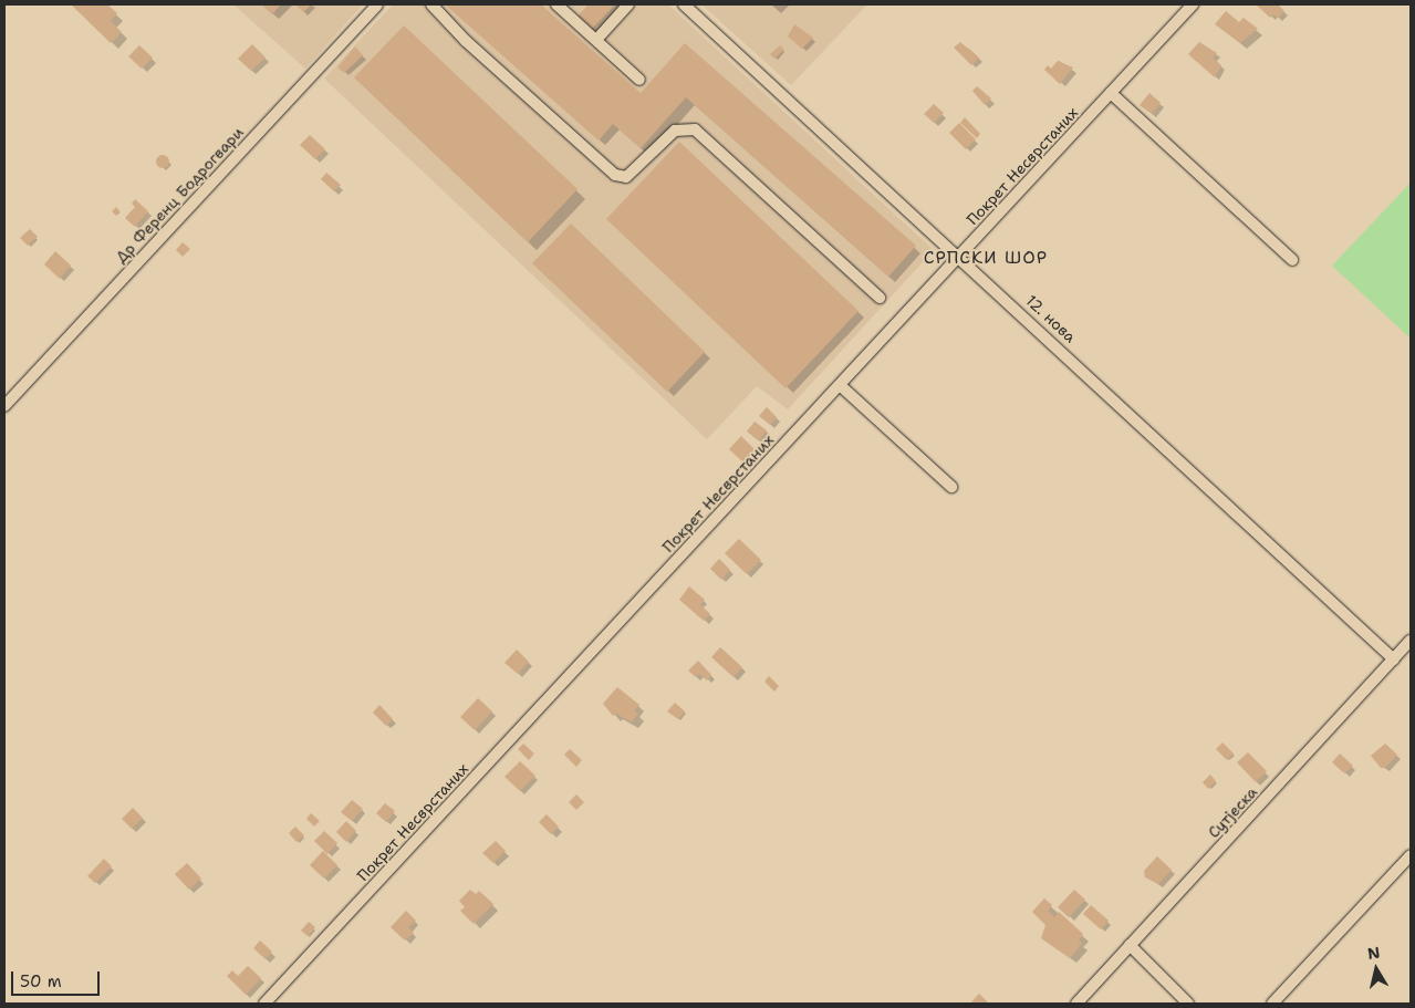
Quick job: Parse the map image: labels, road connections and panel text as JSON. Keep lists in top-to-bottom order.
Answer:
{
  "streets": {
    "street": [
      "Покрет Несврстаних",
      "Др Ференц Бодрогвари",
      "12. нова",
      "Сутјеска"
    ]
  },
  "crossings": [
    ["Покрет Несврстаних", "12. нова"],
    ["12. нова", "Сутјеска"]
  ],
  "districts": ["СРПСКИ ШОР"],
  "scale_bar": "50 m",
  "north": "top"
}
